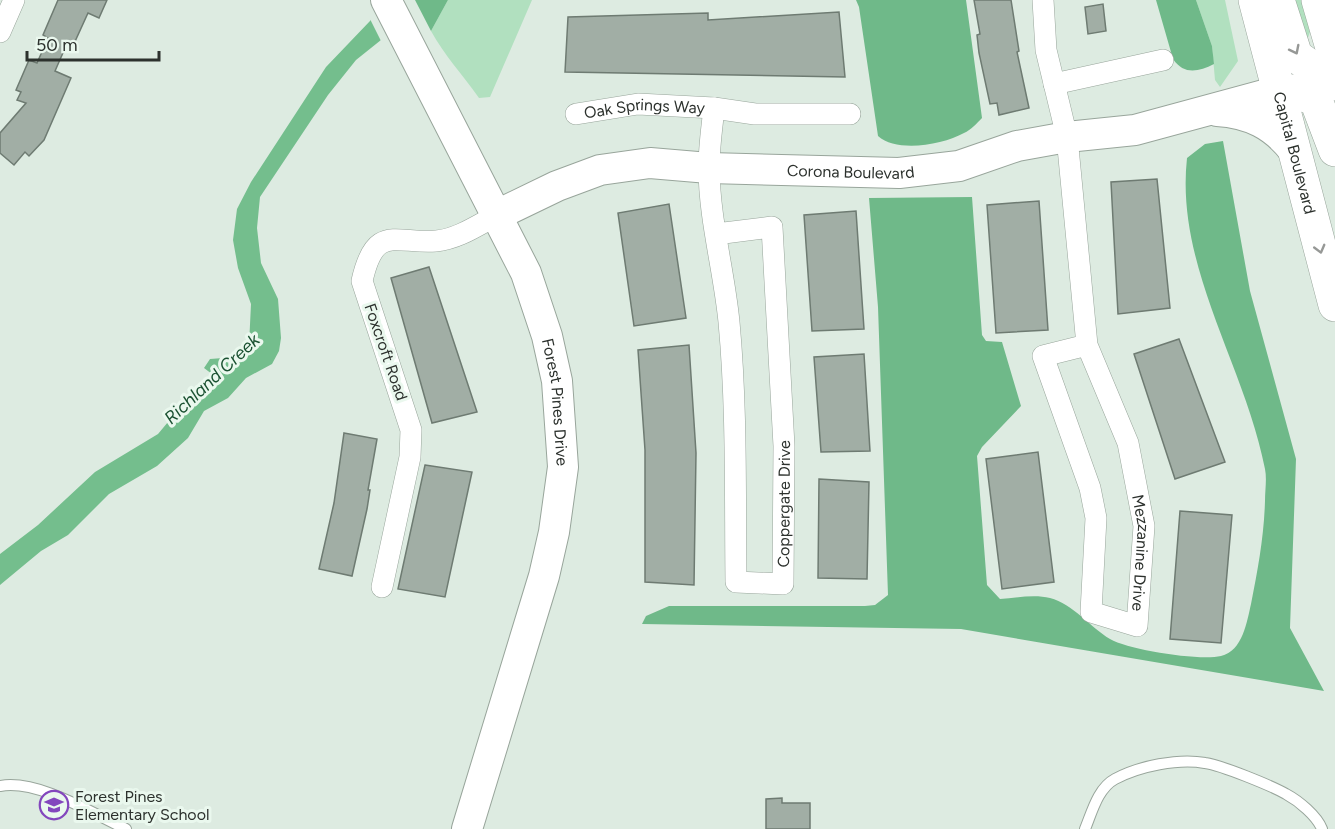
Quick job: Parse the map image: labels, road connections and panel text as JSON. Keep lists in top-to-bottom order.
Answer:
{
  "streets": {
    "highway": ["Capital Boulevard"],
    "street": [
      "Oak Springs Way",
      "Corona Boulevard",
      "Foxcroft Road",
      "Forest Pines Drive",
      "Coppergate Drive",
      "Mezzanine Drive"
    ]
  },
  "crossings": [
    ["Oak Springs Way", "Corona Boulevard"],
    ["Oak Springs Way", "Coppergate Drive"],
    ["Capital Boulevard", "Corona Boulevard"],
    ["Corona Boulevard", "Foxcroft Road"],
    ["Corona Boulevard", "Forest Pines Drive"],
    ["Corona Boulevard", "Coppergate Drive"],
    ["Corona Boulevard", "Mezzanine Drive"],
    ["Foxcroft Road", "Forest Pines Drive"]
  ],
  "one_way": ["Capital Boulevard"],
  "water": ["Richland Creek"],
  "places": {
    "school or university": ["Forest Pines Elementary School"]
  },
  "scale_bar": "50 m"
}
